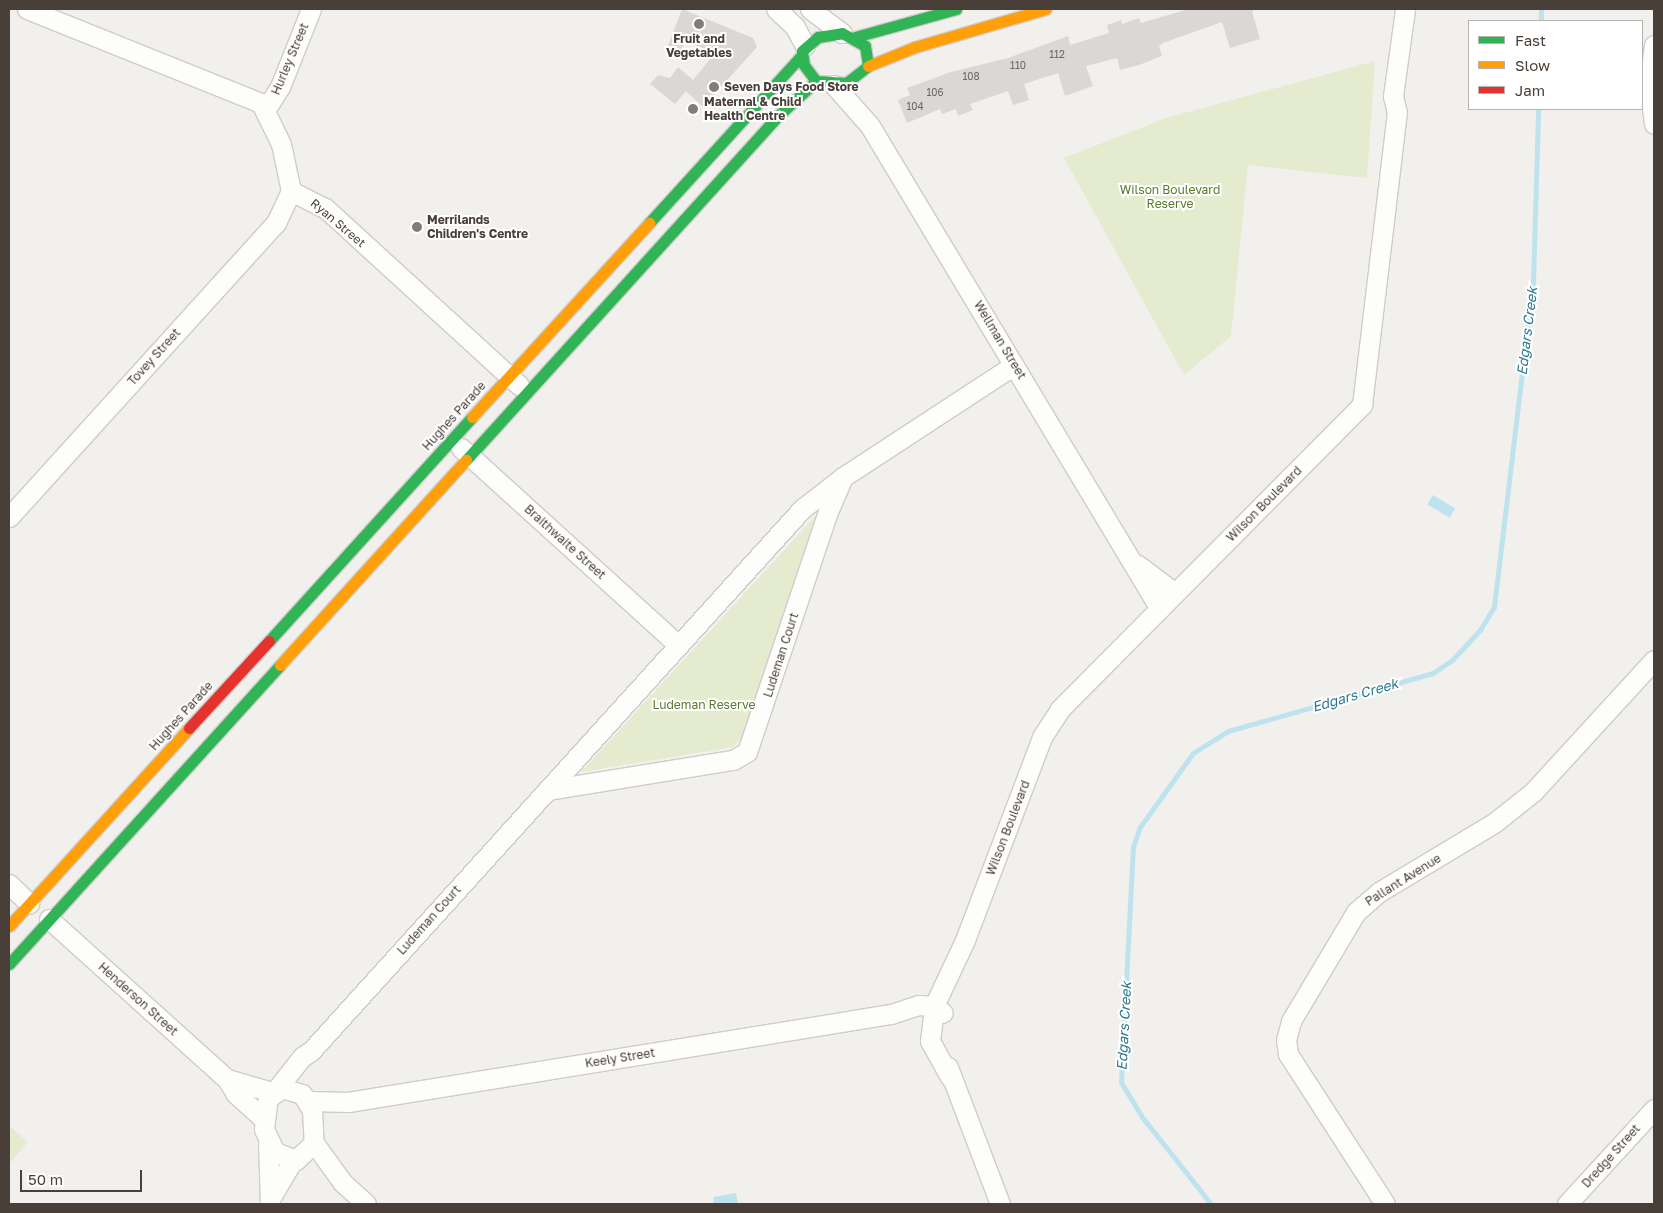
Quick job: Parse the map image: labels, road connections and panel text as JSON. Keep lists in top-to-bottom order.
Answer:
{
  "streets": {
    "street": [
      "Hurley Street",
      "Ryan Street",
      "Wellman Street",
      "Tovey Street",
      "Hughes Parade",
      "Wilson Boulevard",
      "Braithwaite Street",
      "Ludeman Court",
      "Pallant Avenue",
      "Henderson Street",
      "Keely Street",
      "Dredge Street"
    ]
  },
  "crossings": [
    ["Ryan Street", "Tovey Street"],
    ["Ryan Street", "Hughes Parade"],
    ["Wellman Street", "Hughes Parade"],
    ["Wellman Street", "Wilson Boulevard"],
    ["Wellman Street", "Ludeman Court"],
    ["Hughes Parade", "Braithwaite Street"],
    ["Wilson Boulevard", "Keely Street"],
    ["Braithwaite Street", "Ludeman Court"],
    ["Ludeman Court", "Henderson Street"],
    ["Ludeman Court", "Keely Street"],
    ["Henderson Street", "Keely Street"]
  ],
  "water": ["Edgars Creek"],
  "parks": ["Wilson Boulevard Reserve", "Ludeman Reserve"],
  "places": [
    "Fruit and Vegetables",
    "Seven Days Food Store",
    "Maternal & Child Health Centre",
    "Merrilands Children's Centre"
  ],
  "house_numbers": [
    "112",
    "110",
    "108",
    "106",
    "104"
  ],
  "legend": ["Fast", "Slow", "Jam"],
  "scale_bar": "50 m"
}
